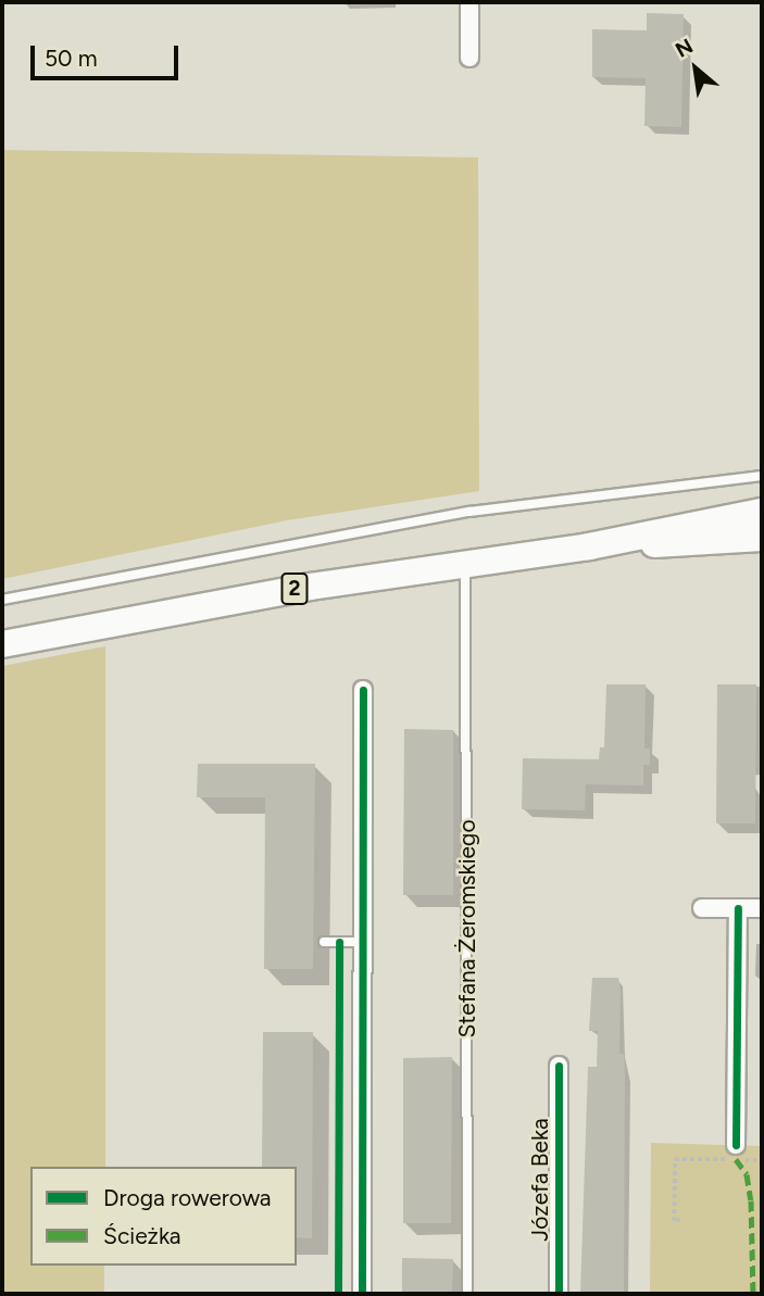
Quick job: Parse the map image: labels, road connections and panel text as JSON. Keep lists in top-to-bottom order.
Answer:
{
  "streets": {
    "highway": ["2"],
    "street": ["Józefa Beka"],
    "lane": ["Stefana Żeromskiego"]
  },
  "crossings": [
    ["2", "Stefana Żeromskiego"]
  ],
  "legend": ["Droga rowerowa", "Ścieżka"],
  "scale_bar": "50 m",
  "north": "top left"
}
